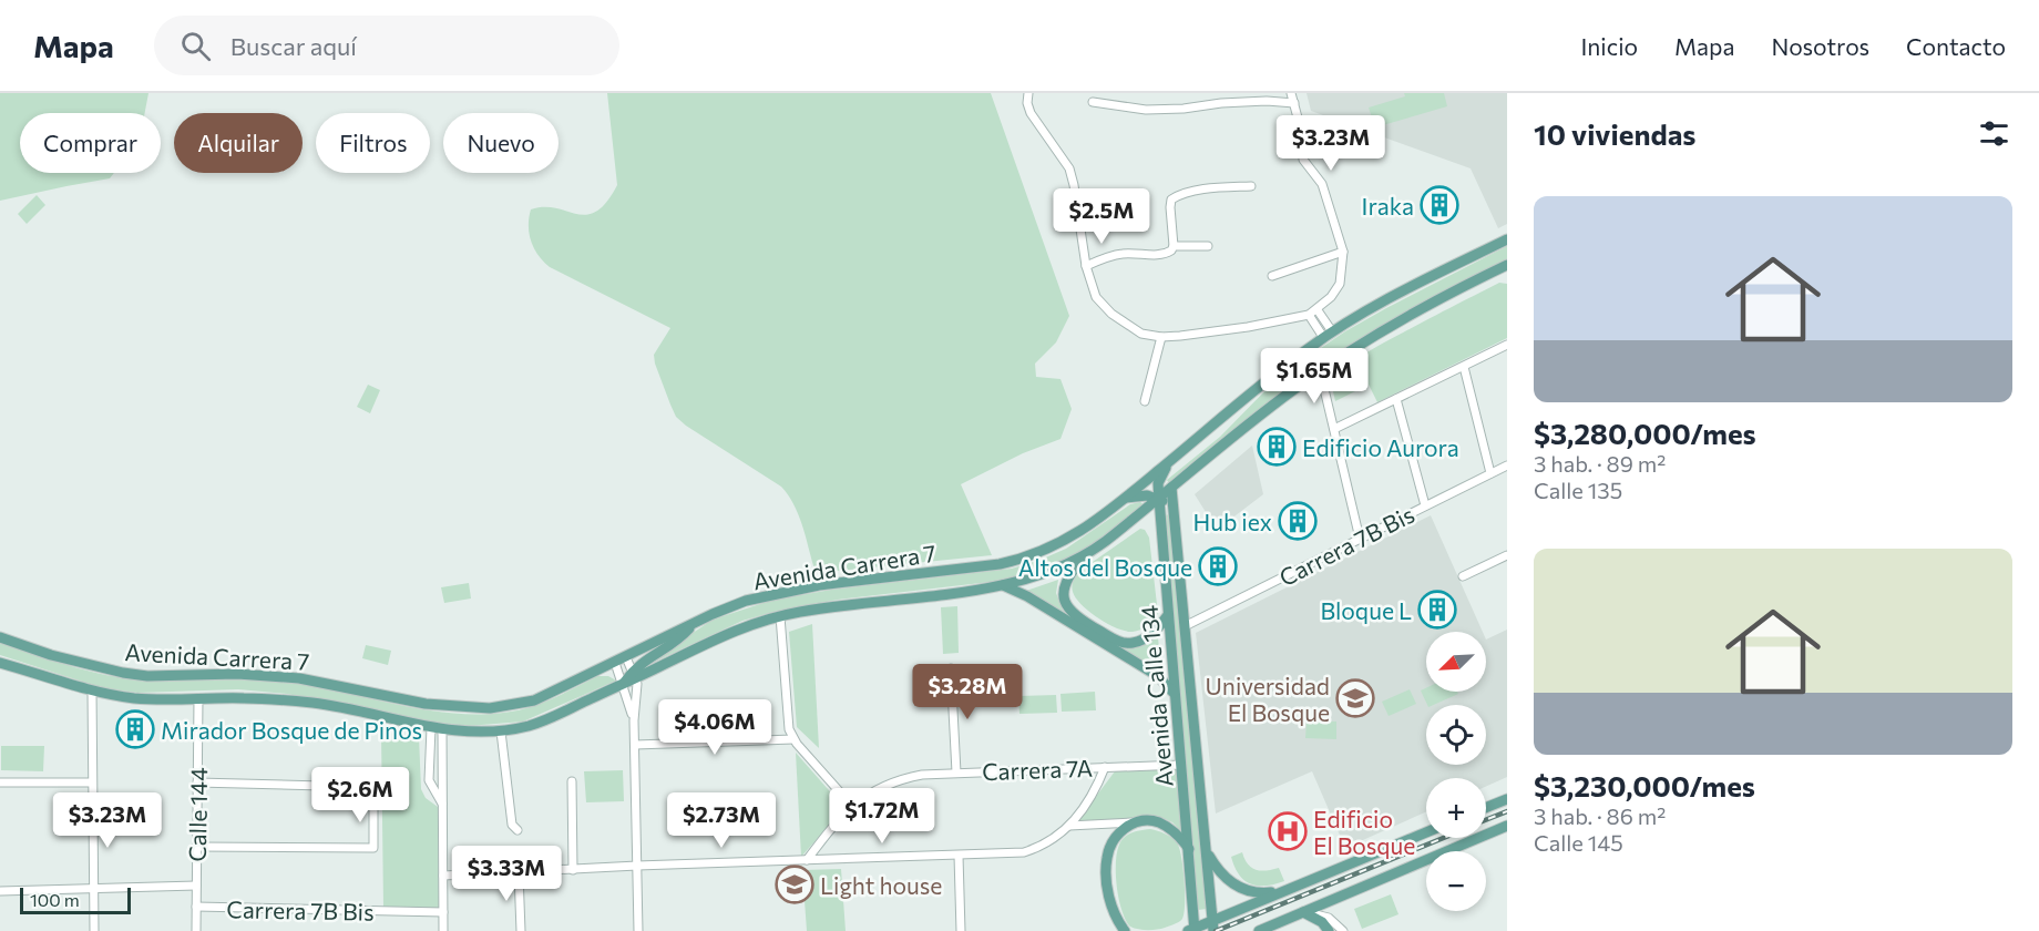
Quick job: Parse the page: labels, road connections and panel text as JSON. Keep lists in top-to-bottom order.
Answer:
{
  "streets": {
    "main road": ["Avenida Carrera 7", "Avenida Calle 134"],
    "street": ["Carrera 7B Bis", "Carrera 7A", "Calle 144"]
  },
  "crossings": [
    ["Carrera 7B Bis", "Avenida Calle 134"],
    ["Carrera 7B Bis", "Calle 144"],
    ["Avenida Carrera 7", "Avenida Calle 134"],
    ["Avenida Carrera 7", "Calle 144"],
    ["Avenida Calle 134", "Carrera 7A"]
  ],
  "places": {
    "building": [
      "Iraka",
      "Edificio Aurora",
      "Hub iex",
      "Altos del Bosque",
      "Bloque L",
      "Mirador Bosque de Pinos"
    ],
    "school or university": ["Universidad El Bosque", "Light house"],
    "hospital": ["Edificio El Bosque"]
  },
  "scale_bar": "100 m",
  "north": "bottom left",
  "page": {
    "header": "Mapa",
    "search": "Buscar aquí",
    "nav": [
      "Inicio",
      "Mapa",
      "Nosotros",
      "Contacto"
    ],
    "heading": "10 viviendas",
    "chip": [
      "Comprar",
      "Alquilar",
      "Filtros",
      "Nuevo"
    ],
    "price": [
      "$3.23M",
      "$2.5M",
      "$1.65M",
      "$3.28M",
      "$4.06M",
      "$2.6M",
      "$1.72M",
      "$3.23M",
      "$2.73M",
      "$3.33M"
    ],
    "list": [
      {
        "name": "$3,280,000/mes",
        "note": "3 hab. · 89 m² · Calle 135"
      },
      {
        "name": "$3,230,000/mes",
        "note": "3 hab. · 86 m² · Calle 145"
      }
    ],
    "map_buttons": ["+", "−"],
    "scale": "100 m"
  }
}
